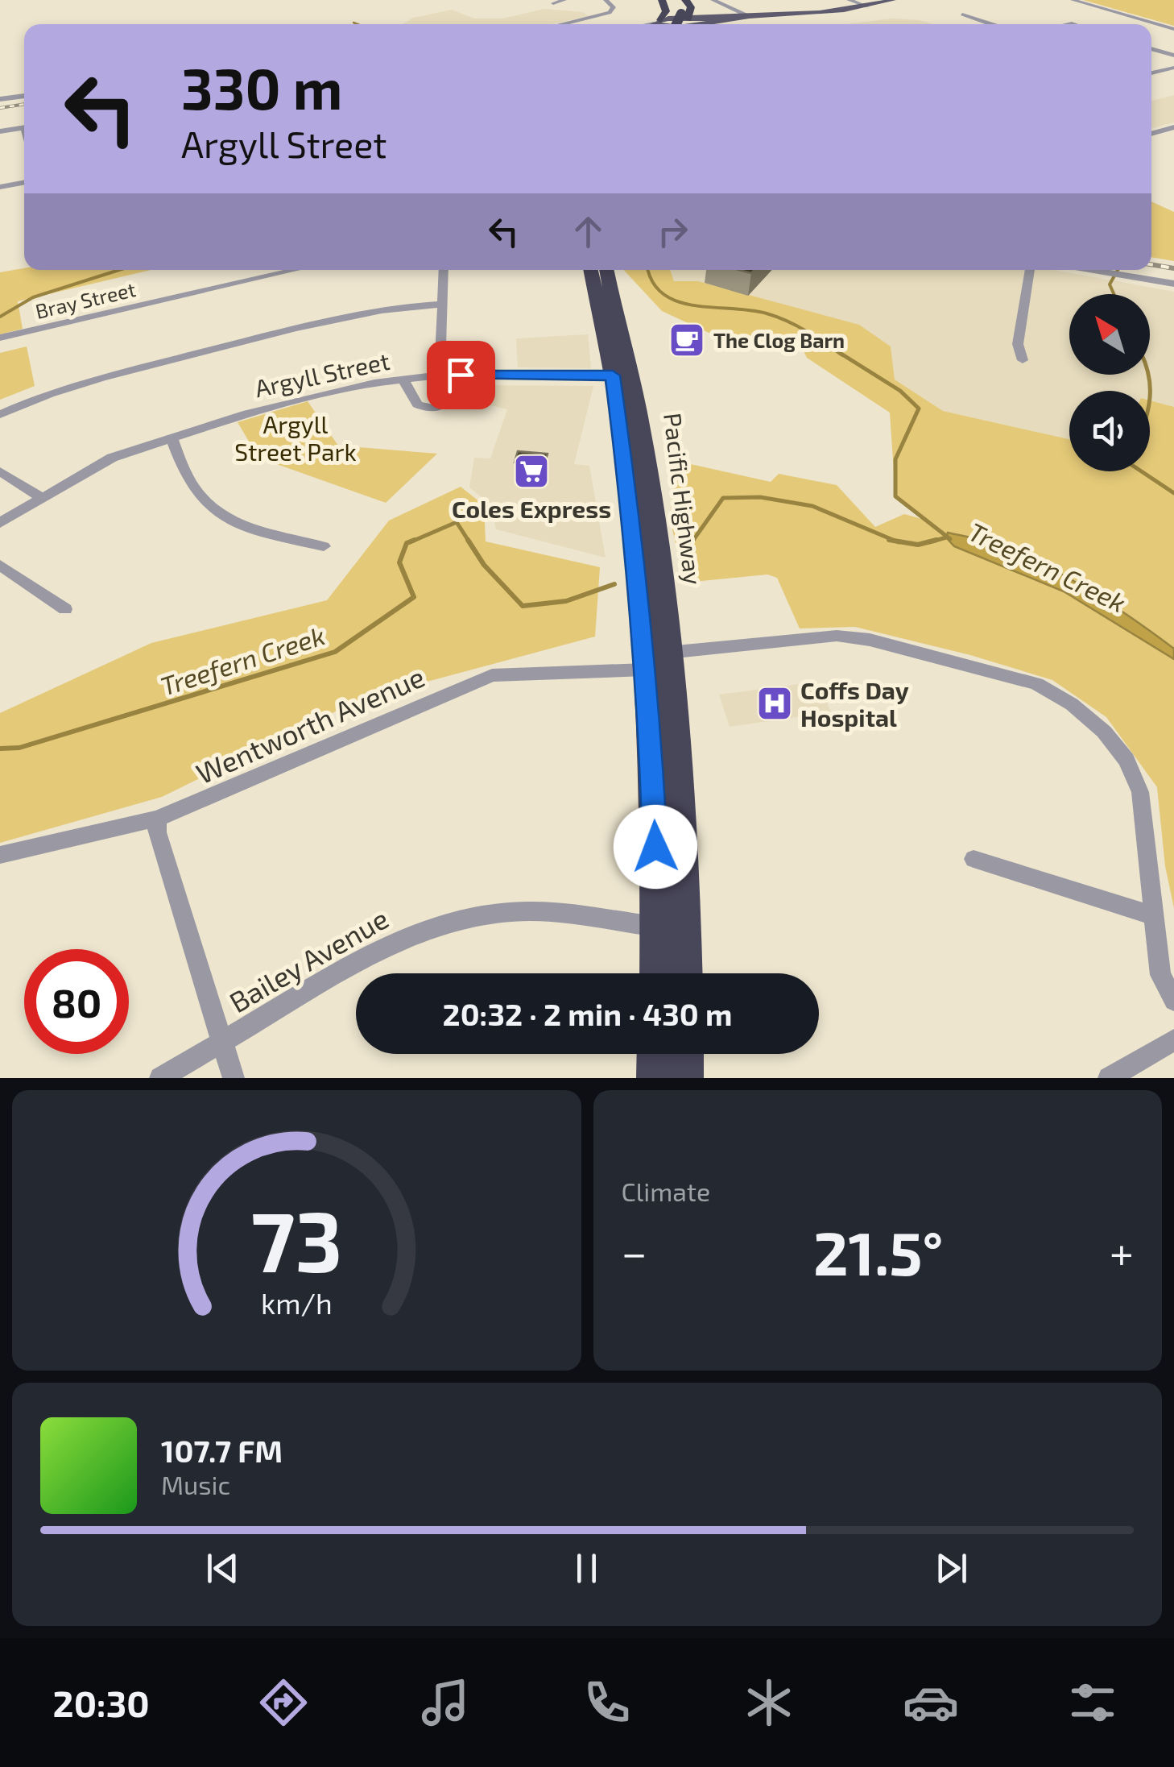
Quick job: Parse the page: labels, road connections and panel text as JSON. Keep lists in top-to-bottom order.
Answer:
{
  "streets": {
    "highway": ["Pacific Highway"],
    "street": [
      "Bray Street",
      "Argyll Street",
      "Wentworth Avenue",
      "Bailey Avenue"
    ]
  },
  "crossings": [
    ["Argyll Street", "Pacific Highway"],
    ["Pacific Highway", "Wentworth Avenue"],
    ["Pacific Highway", "Bailey Avenue"]
  ],
  "water": ["Treefern Creek"],
  "parks": ["Argyll Street Park"],
  "places": {
    "cafe": ["The Clog Barn"],
    "supermarket": ["Coles Express"],
    "hospital": ["Coffs Day Hospital"]
  },
  "north": "top left",
  "page": {
    "turn": ["330 m", "Argyll Street"],
    "limit": "80",
    "trip": "20:32 · 2 min · 430 m",
    "tile": "Climate",
    "heat": ["−", "21.5°", "+"],
    "song": ["107.7 FM", "Music"],
    "tabs": "20:30",
    "gauge": ["73", "km/h"]
  }
}
